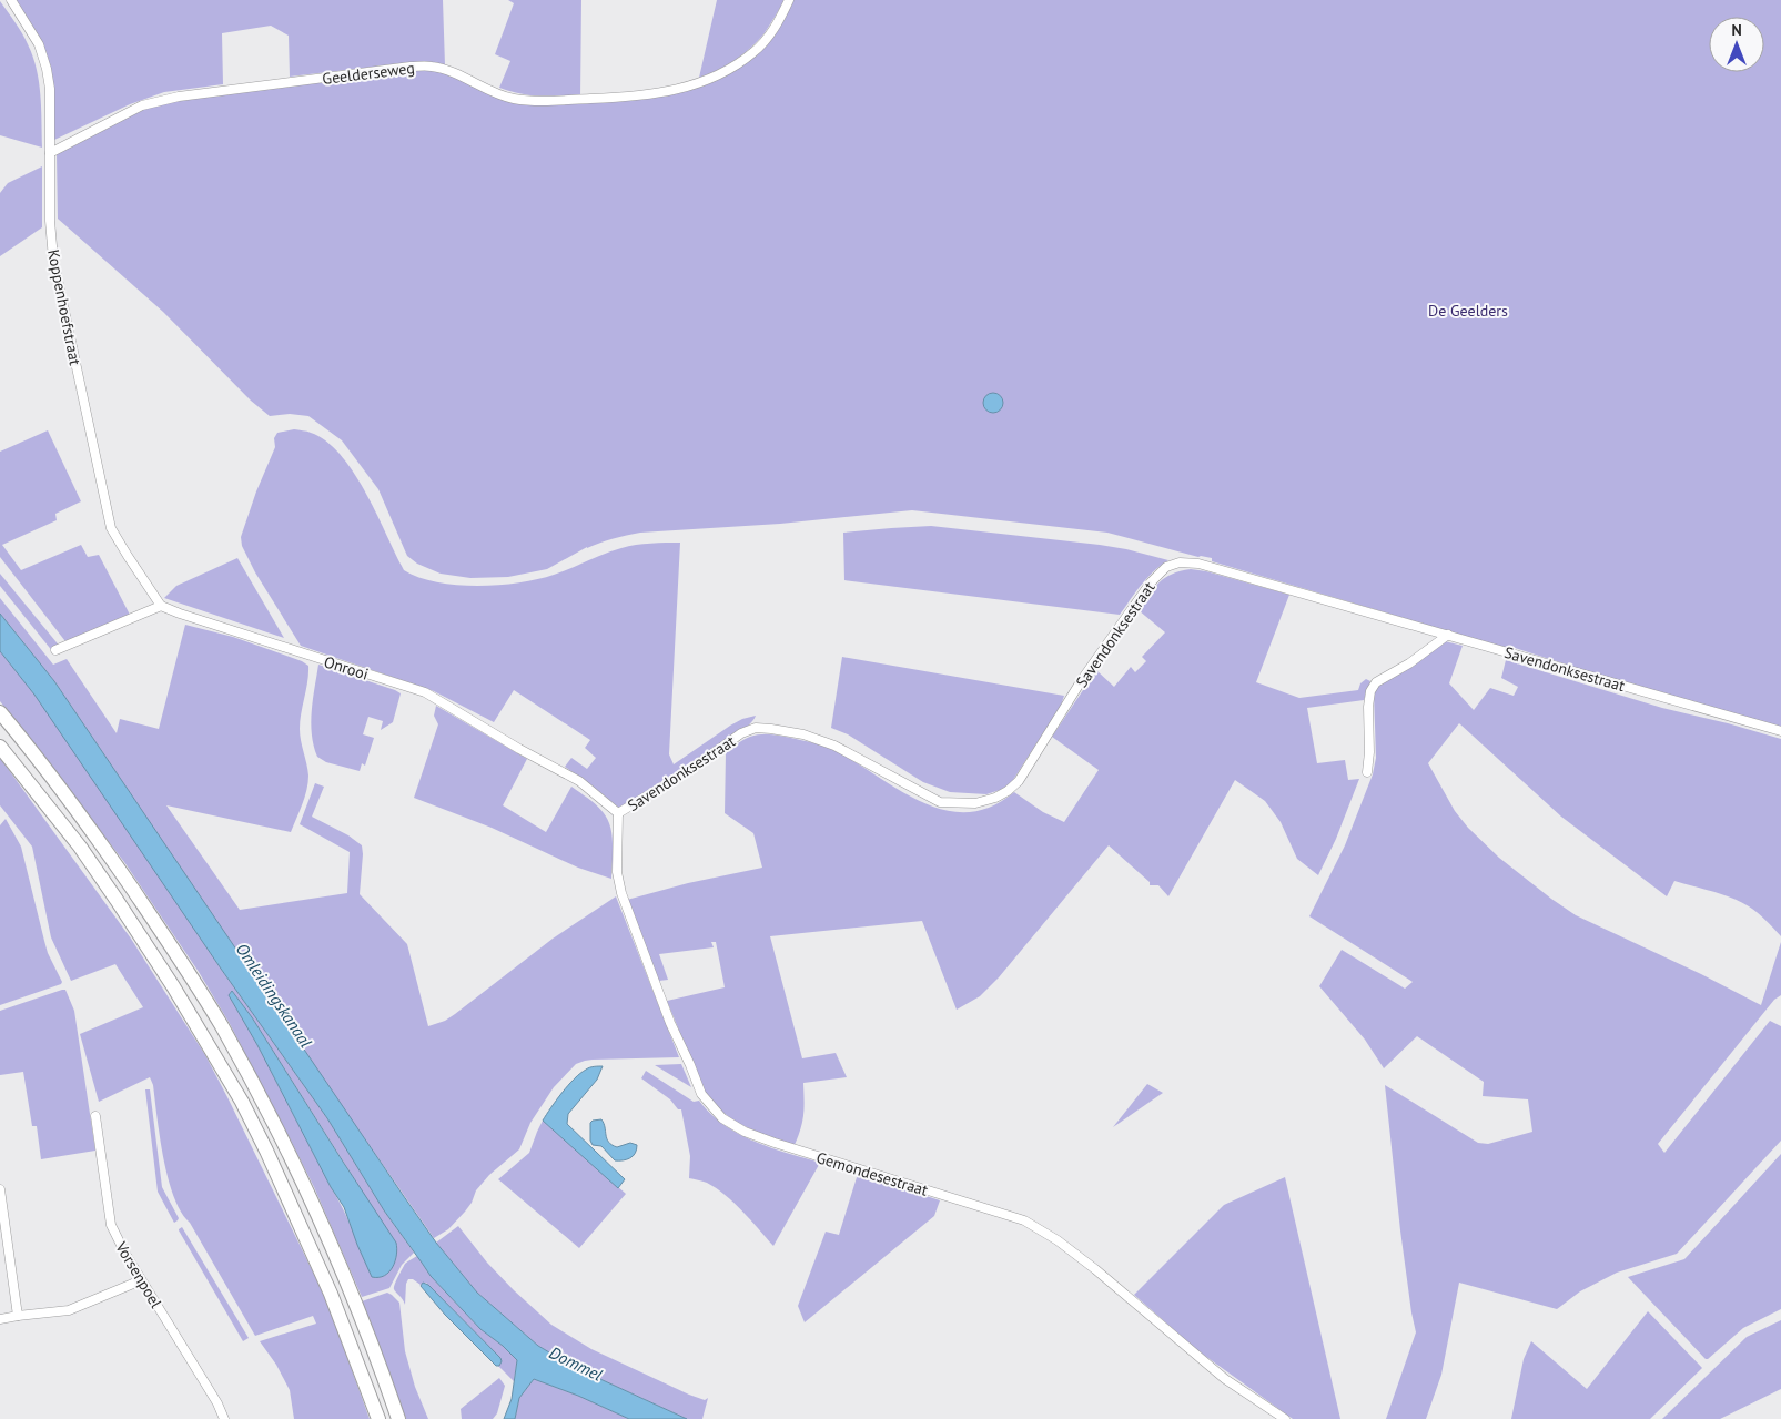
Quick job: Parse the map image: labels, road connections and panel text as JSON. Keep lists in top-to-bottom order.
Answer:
{
  "streets": {
    "street": [
      "Geelderseweg",
      "Koppenhoefstraat",
      "Savendonksestraat",
      "Onrooi",
      "Gemondesestraat",
      "Vorsenpoel"
    ]
  },
  "crossings": [
    ["Geelderseweg", "Koppenhoefstraat"],
    ["Koppenhoefstraat", "Onrooi"],
    ["Savendonksestraat", "Onrooi"],
    ["Savendonksestraat", "Gemondesestraat"],
    ["Onrooi", "Gemondesestraat"]
  ],
  "water": ["Omleidingskanaal", "Dommel"],
  "parks": ["De Geelders"],
  "north": "top"
}
